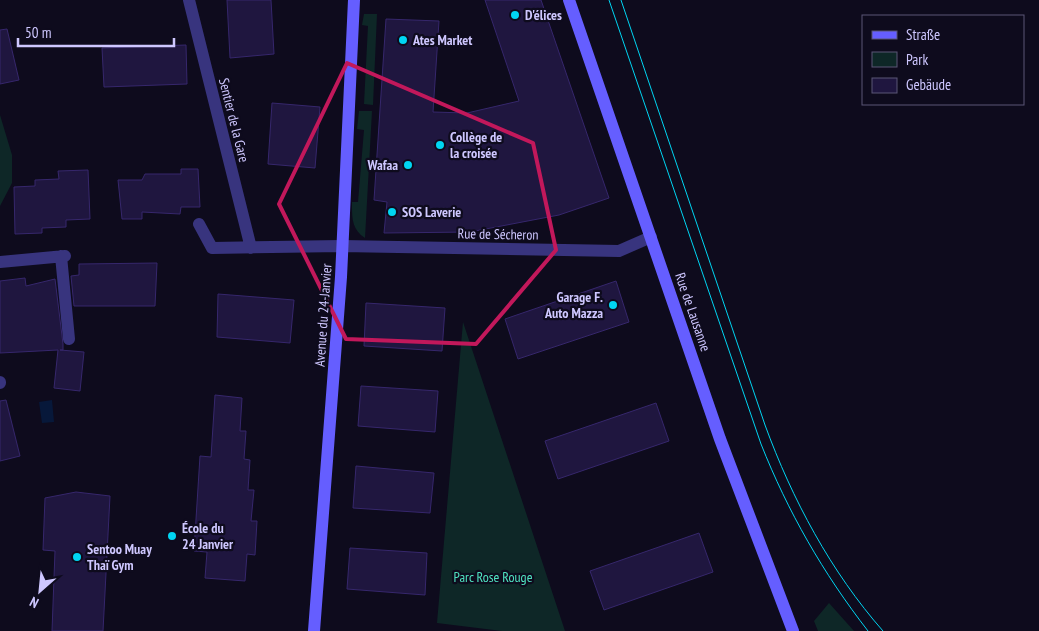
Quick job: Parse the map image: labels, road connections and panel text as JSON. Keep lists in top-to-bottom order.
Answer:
{
  "streets": {
    "main road": ["Rue de Lausanne", "Avenue du 24-Janvier"],
    "street": ["Sentier de la Gare", "Rue de Sécheron"]
  },
  "crossings": [
    ["Rue de Sécheron", "Rue de Lausanne"],
    ["Rue de Sécheron", "Avenue du 24-Janvier"]
  ],
  "parks": ["Parc Rose Rouge"],
  "places": [
    "D'élices",
    "Ates Market",
    "Collège de la croisée",
    "Wafaa",
    "SOS Laverie",
    "Garage F. Auto Mazza",
    "École du 24 Janvier",
    "Sentoo Muay Thaï Gym"
  ],
  "legend": ["Straße", "Park", "Gebäude"],
  "scale_bar": "50 m",
  "north": "bottom left"
}
